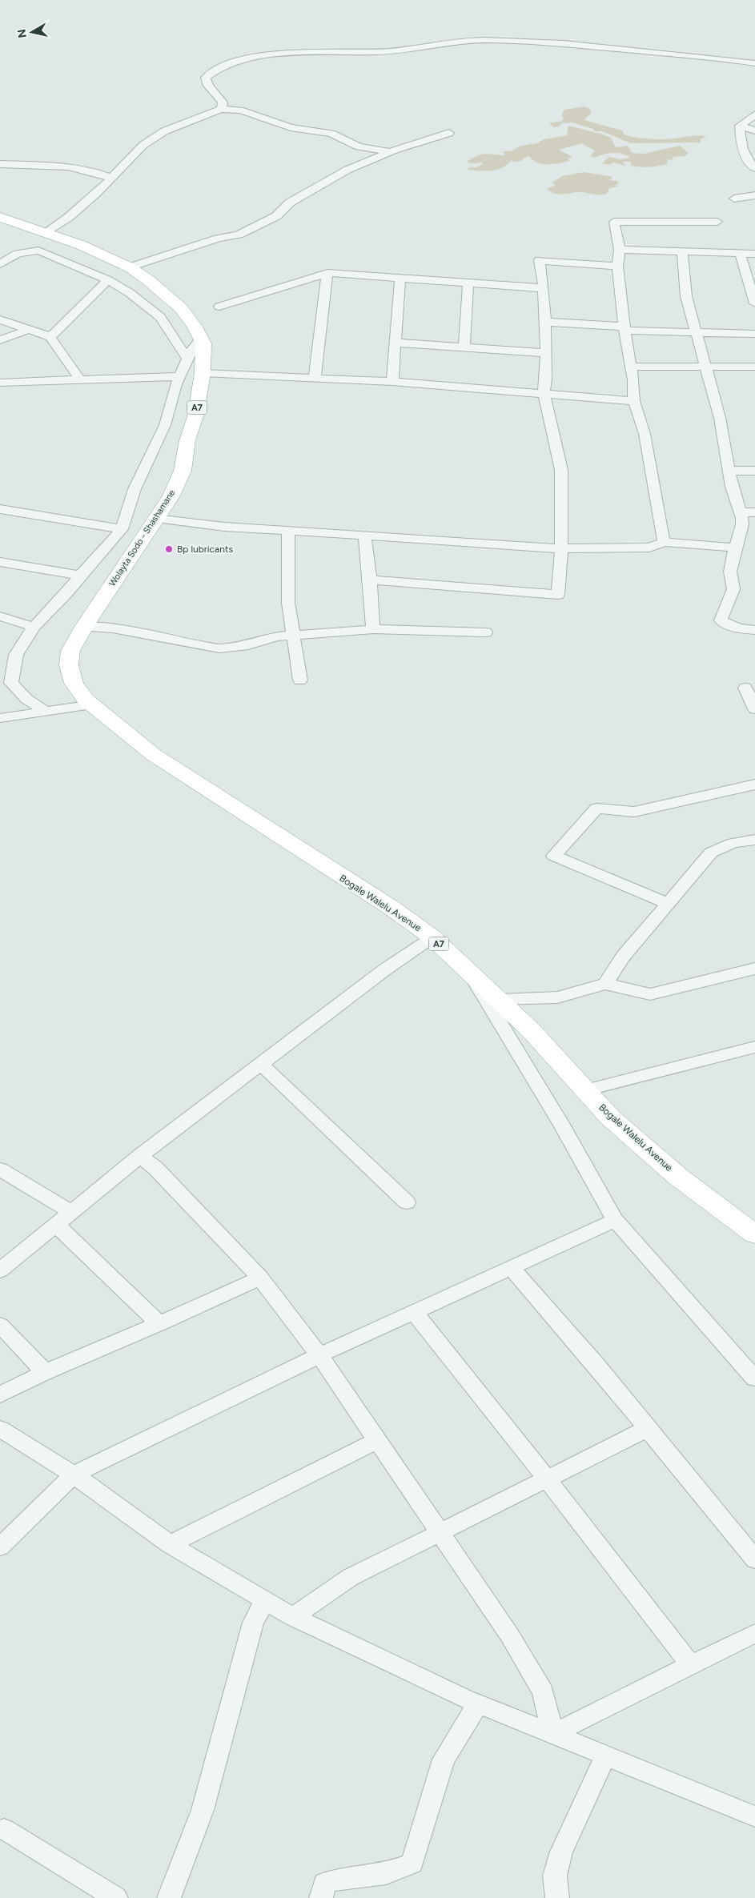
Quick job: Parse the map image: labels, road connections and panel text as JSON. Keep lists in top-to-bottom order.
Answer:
{
  "streets": {
    "highway": ["A7", "Wolayta Sodo - Shashamane", "Bogale Walelu Avenue"]
  },
  "crossings": [
    ["Wolayta Sodo - Shashamane", "Bogale Walelu Avenue"]
  ],
  "places": ["Bp lubricants"],
  "north": "left"
}
